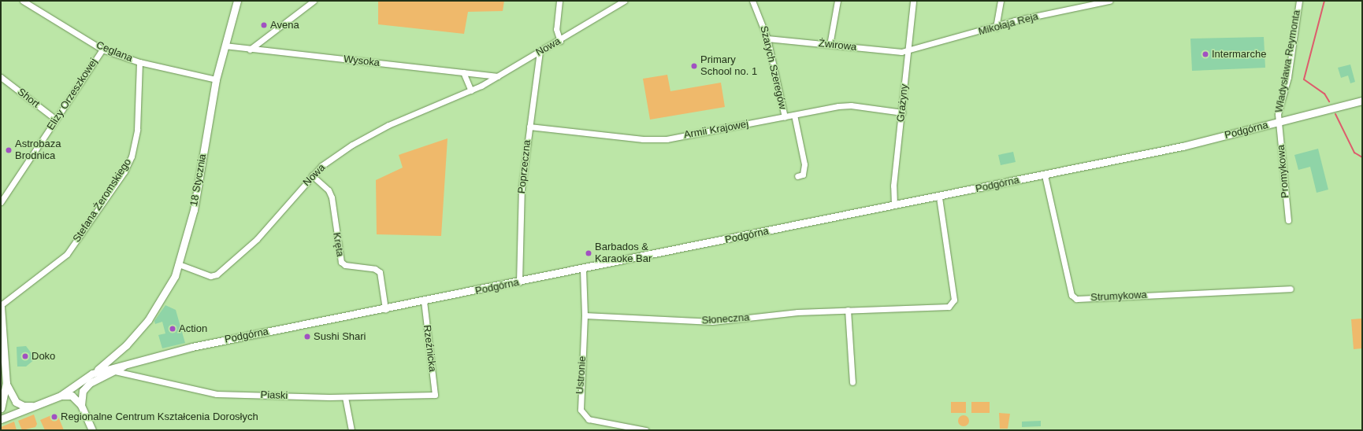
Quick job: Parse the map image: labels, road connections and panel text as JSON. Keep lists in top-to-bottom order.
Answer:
{
  "streets": {
    "main road": ["Podgórna", "18 Stycznia"],
    "street": [
      "Mikołaja Reja",
      "Żwirowa",
      "Nowa",
      "Ceglana",
      "Wysoka",
      "Władysława Reymonta",
      "Szarych Szeregów",
      "Elizy Orzeszkowej",
      "Short",
      "Grażyny",
      "Armii Krajowej",
      "Poprzeczna",
      "Promykowa",
      "Stefana Żeromskiego",
      "Kręta",
      "Strumykowa",
      "Słoneczna",
      "Rzeźnicka",
      "Ustronie",
      "Piaski"
    ]
  },
  "crossings": [
    ["Mikołaja Reja", "Żwirowa"],
    ["Mikołaja Reja", "Grażyny"],
    ["Żwirowa", "Szarych Szeregów"],
    ["Żwirowa", "Grażyny"],
    ["Nowa", "Wysoka"],
    ["Nowa", "Poprzeczna"],
    ["Nowa", "18 Stycznia"],
    ["Nowa", "Kręta"],
    ["Ceglana", "Elizy Orzeszkowej"],
    ["Ceglana", "18 Stycznia"],
    ["Ceglana", "Stefana Żeromskiego"],
    ["Wysoka", "18 Stycznia"],
    ["Władysława Reymonta", "Podgórna"],
    ["Władysława Reymonta", "Promykowa"],
    ["Szarych Szeregów", "Armii Krajowej"],
    ["Elizy Orzeszkowej", "Short"],
    ["Grażyny", "Armii Krajowej"],
    ["Grażyny", "Podgórna"],
    ["Armii Krajowej", "Poprzeczna"],
    ["Podgórna", "Poprzeczna"],
    ["Podgórna", "Promykowa"],
    ["Podgórna", "18 Stycznia"],
    ["Podgórna", "Kręta"],
    ["Podgórna", "Strumykowa"],
    ["Podgórna", "Słoneczna"],
    ["Podgórna", "Rzeźnicka"],
    ["Podgórna", "Ustronie"],
    ["Podgórna", "Piaski"],
    ["18 Stycznia", "Piaski"],
    ["Słoneczna", "Ustronie"],
    ["Rzeźnicka", "Piaski"]
  ],
  "places": [
    "Avena",
    "Intermarche",
    "Primary School no. 1",
    "Astrobaza Brodnica",
    "Barbados & Karaoke Bar",
    "Action",
    "Sushi Shari",
    "Doko",
    "Regionalne Centrum Kształcenia Dorosłych"
  ]
}
